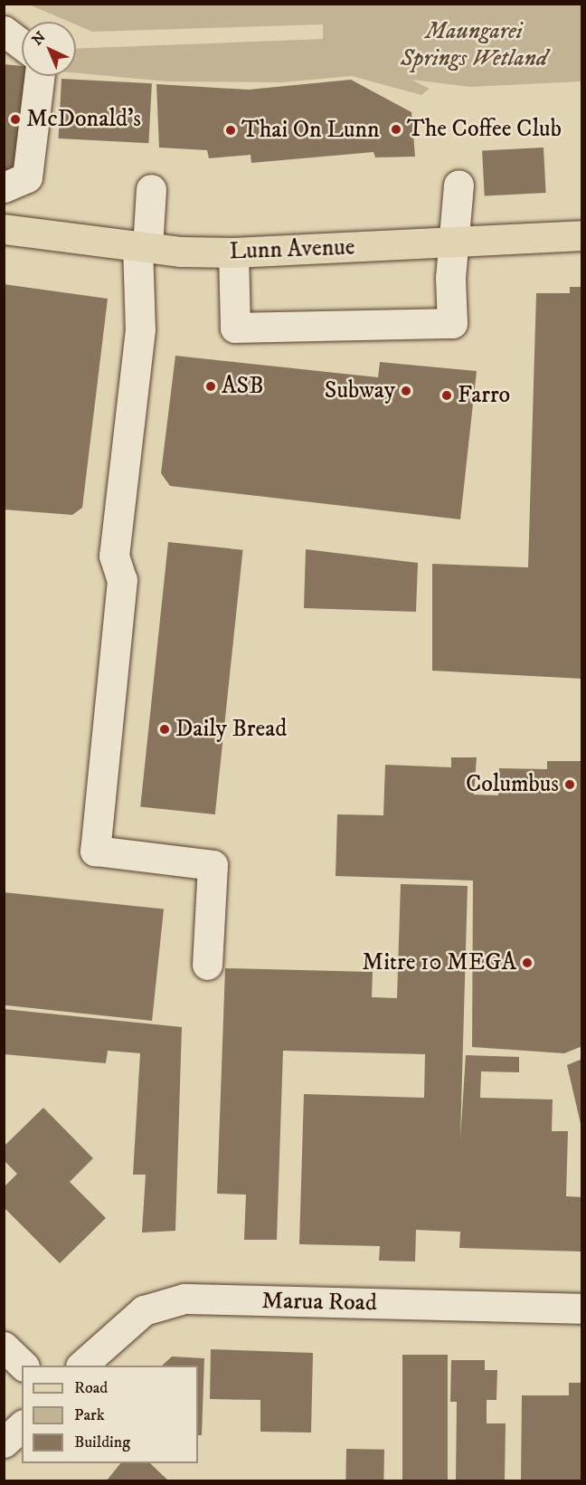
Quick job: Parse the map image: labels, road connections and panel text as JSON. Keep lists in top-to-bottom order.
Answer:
{
  "streets": {
    "main road": ["Lunn Avenue"],
    "street": ["Marua Road"]
  },
  "parks": ["Maungarei Springs Wetland"],
  "places": [
    "McDonald's",
    "The Coffee Club",
    "Thai On Lunn",
    "ASB",
    "Subway",
    "Farro",
    "Daily Bread",
    "Columbus",
    "Mitre 10 MEGA"
  ],
  "legend": ["Road", "Park", "Building"],
  "north": "top left"
}
